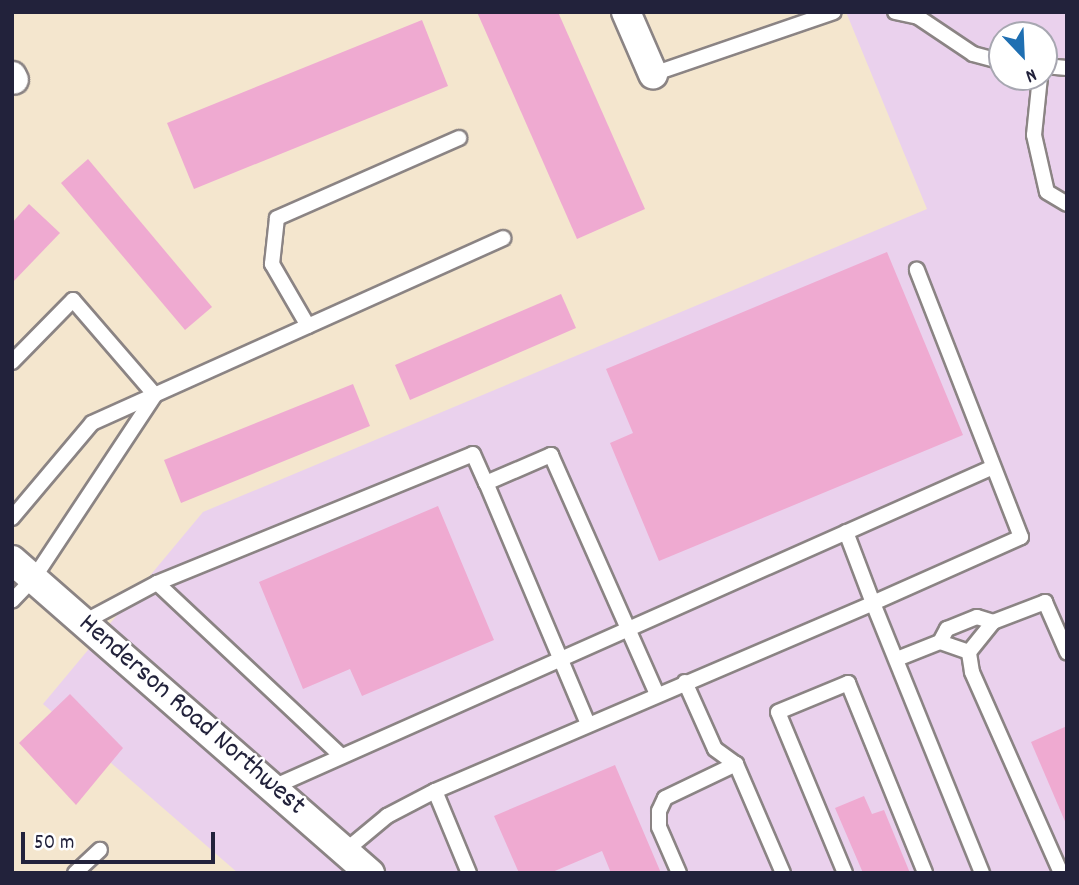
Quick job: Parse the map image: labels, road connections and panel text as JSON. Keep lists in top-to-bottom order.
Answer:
{
  "streets": {
    "street": ["Henderson Road Northwest"]
  },
  "scale_bar": "50 m",
  "north": "bottom right"
}
